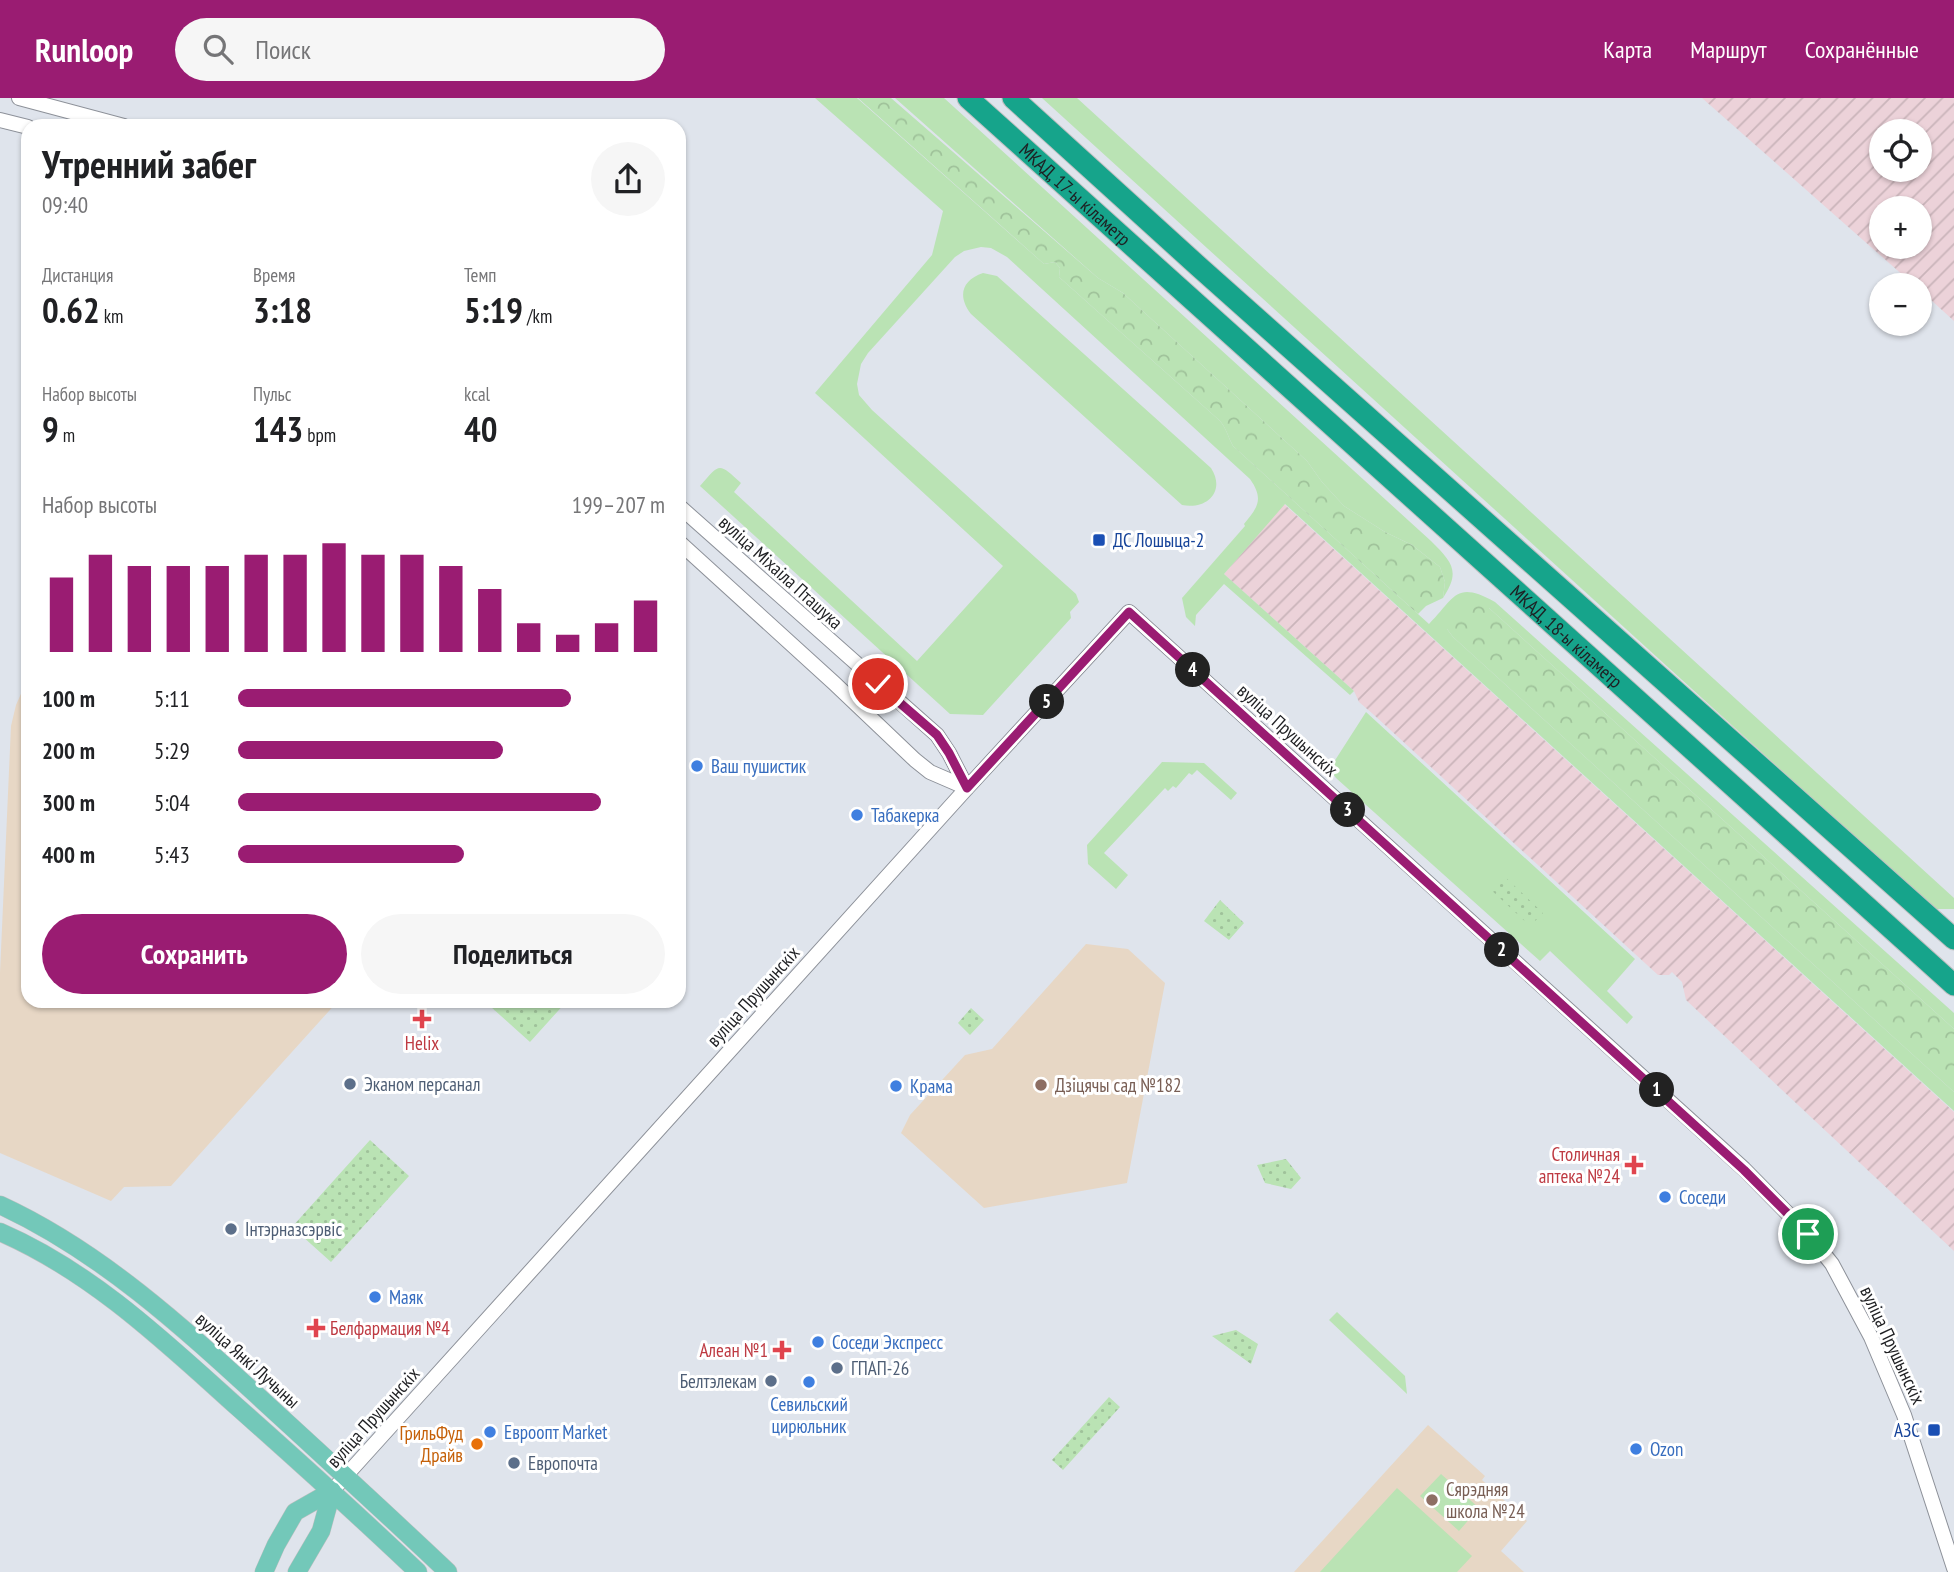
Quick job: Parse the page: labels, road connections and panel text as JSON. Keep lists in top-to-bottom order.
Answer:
{
  "streets": {
    "highway": ["МКАД, 17-ы кіламетр", "МКАД, 18-ы кіламетр"],
    "main road": ["вуліца Янкі Лучыны"],
    "street": ["вуліца Міхаіла Пташука", "вуліца Прушынскіх"]
  },
  "crossings": [
    ["МКАД, 17-ы кіламетр", "МКАД, 18-ы кіламетр"],
    ["вуліца Міхаіла Пташука", "вуліца Прушынскіх"],
    ["вуліца Прушынскіх", "вуліца Янкі Лучыны"]
  ],
  "places": {
    "transit": ["ДС Лошыца-2", "АЗС"],
    "other": [
      "Ваш пушистик",
      "Табакерка",
      "Эканом персанал",
      "Дзіцячы сад №182",
      "Крама",
      "Соседи",
      "Інтэрназсэрвіс",
      "Маяк",
      "Соседи Экспресс",
      "ГПАП-26",
      "Белтэлекам",
      "Севильский цирюльник",
      "Евроопт Market",
      "ГрильФуд Драйв",
      "Ozon",
      "Европочта",
      "Сярэдняя школа №24"
    ],
    "health": [
      "Helix",
      "Столичная аптека №24",
      "Белфармация №4",
      "Алеан №1"
    ]
  },
  "page": {
    "header": "Runloop",
    "search": "Поиск",
    "nav": ["Карта", "Маршрут", "Сохранённые"],
    "map_buttons": ["+", "−"],
    "heading": ["Утренний забег", "09:40"],
    "stats": [
      ["Дистанция", "0.62 km"],
      ["Время", "3:18"],
      ["Темп", "5:19 /km"],
      ["Набор высоты", "9 m"],
      ["Пульс", "143 bpm"],
      ["kcal", "40"]
    ],
    "chart": ["Набор высоты", "199–207 m"],
    "pins": [
      "4",
      "5",
      "3",
      "2",
      "1"
    ],
    "list": [
      {
        "name": "100 m",
        "note": "5:11"
      },
      {
        "name": "200 m",
        "note": "5:29"
      },
      {
        "name": "300 m",
        "note": "5:04"
      },
      {
        "name": "400 m",
        "note": "5:43"
      }
    ],
    "buttons": ["Сохранить", "Поделиться"]
  }
}
